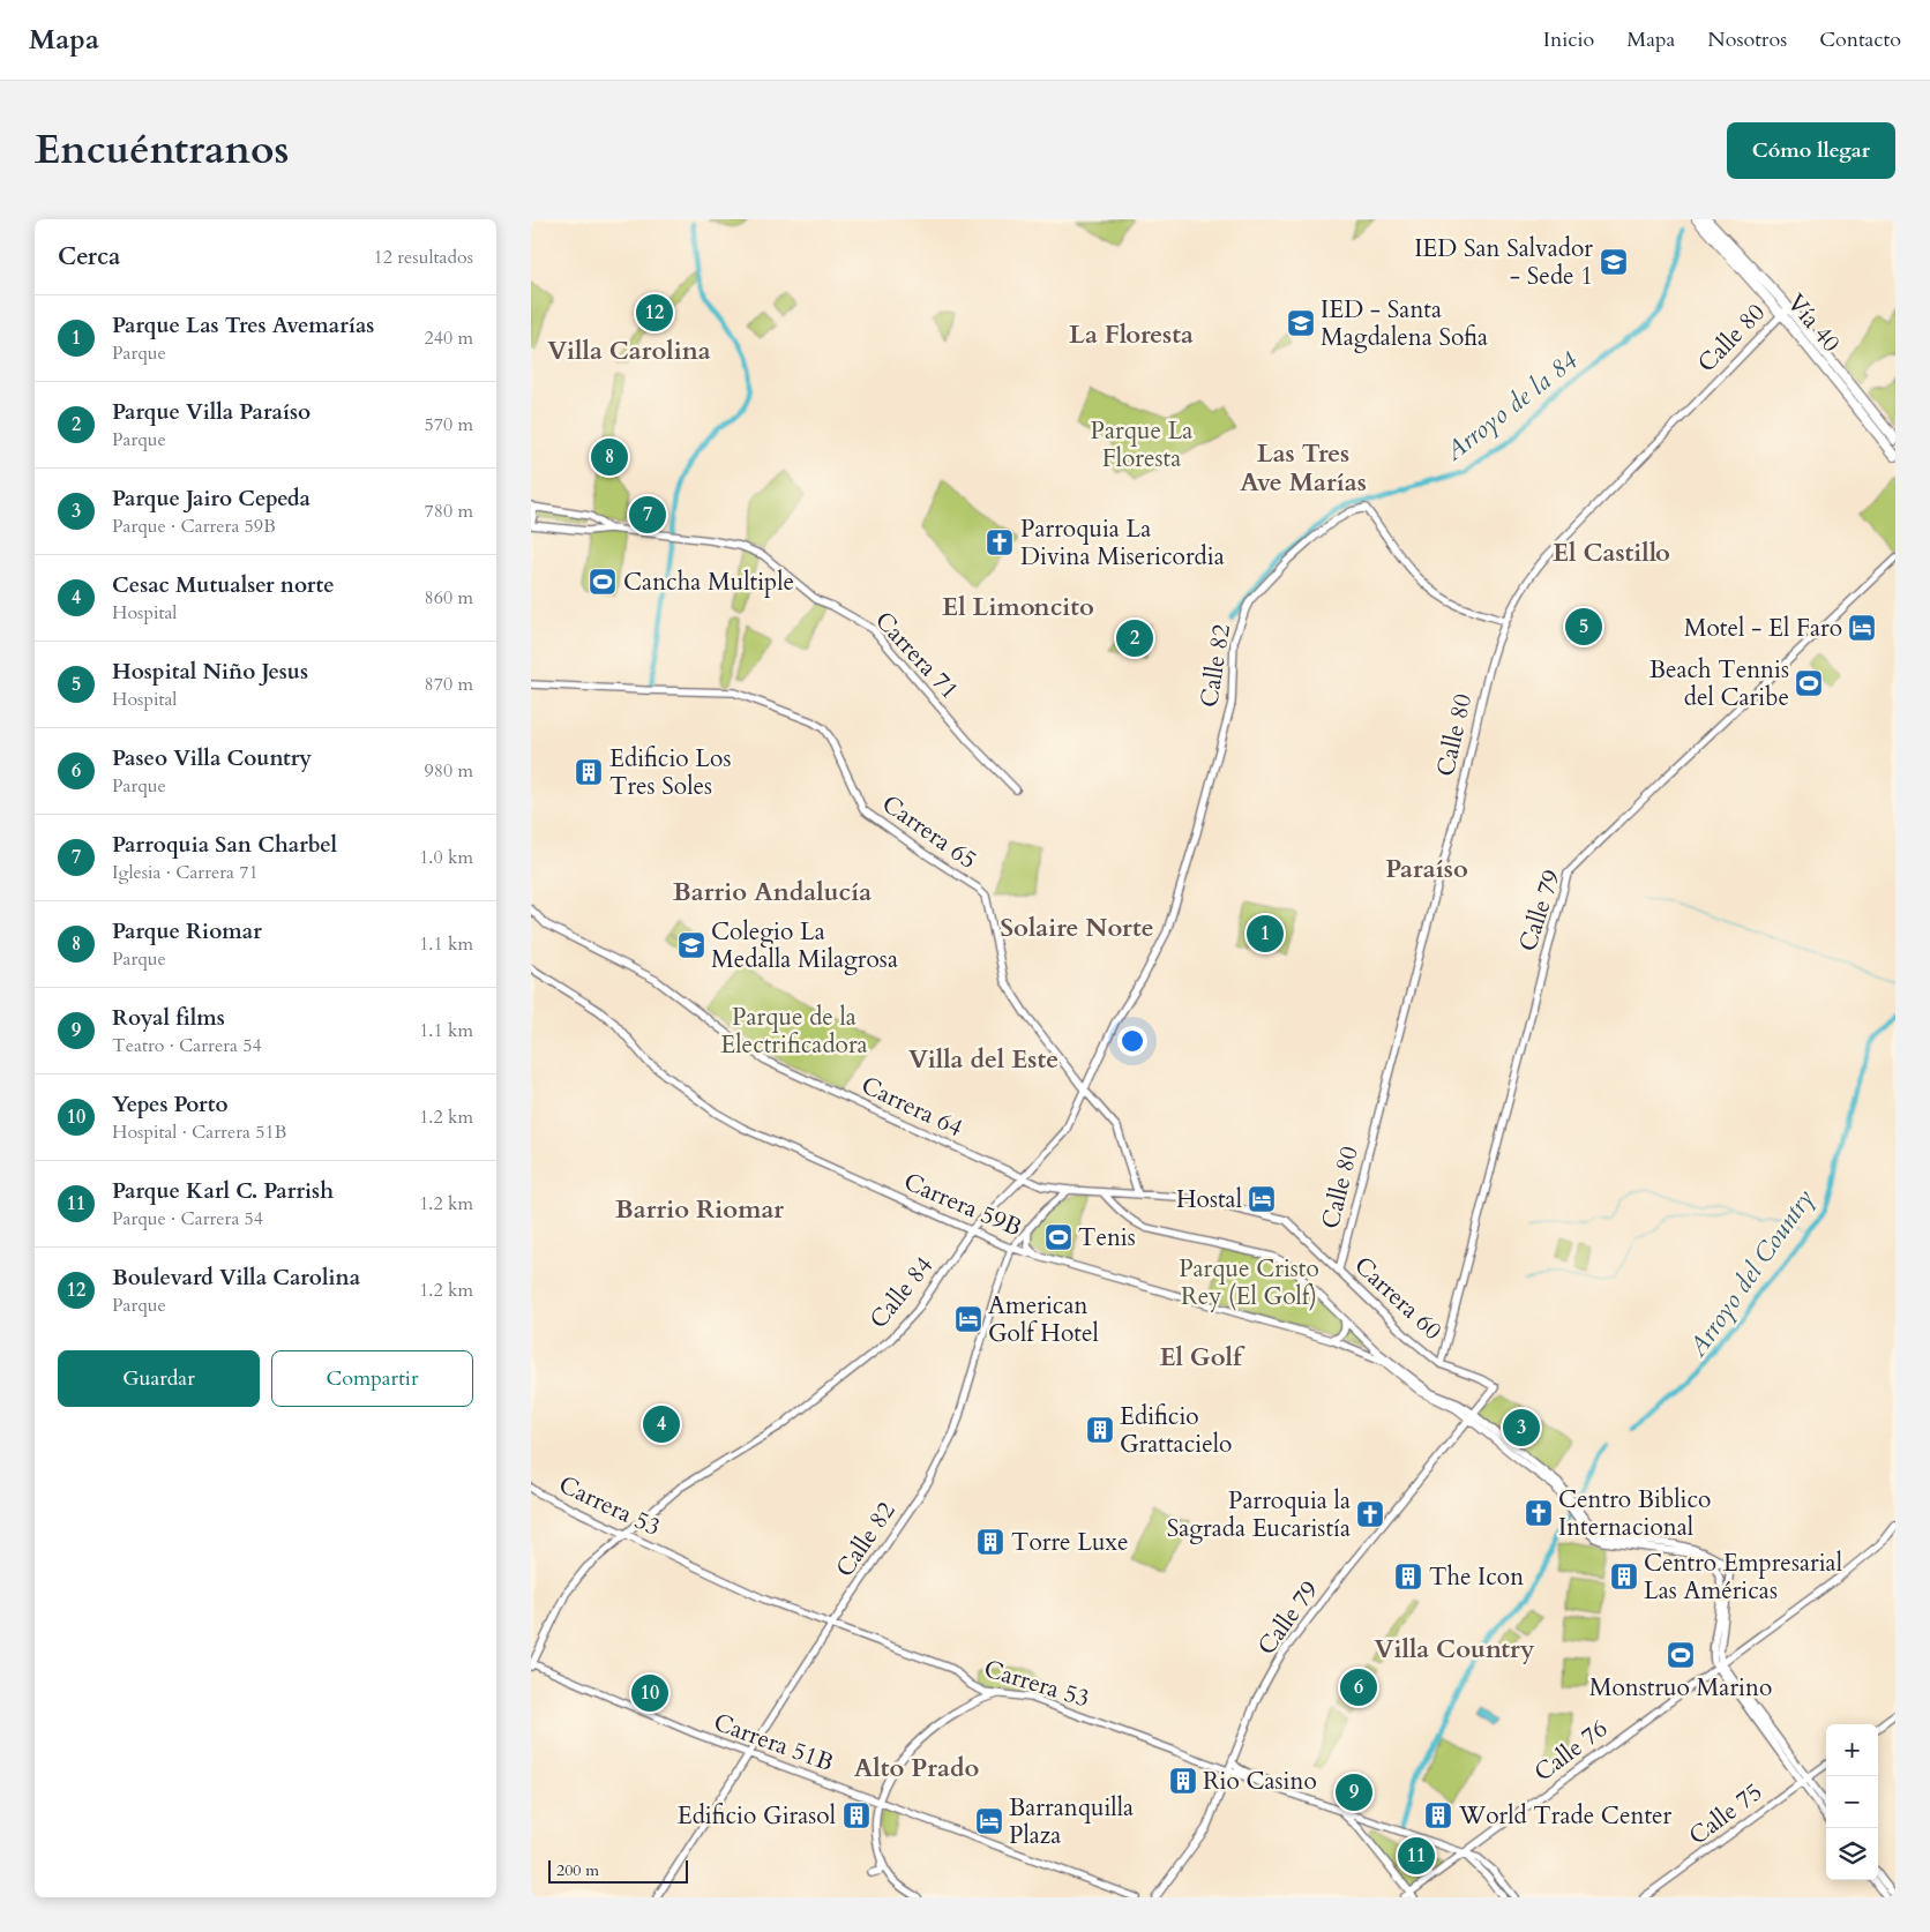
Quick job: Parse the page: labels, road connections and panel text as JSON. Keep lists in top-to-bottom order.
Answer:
{
  "streets": {
    "highway": ["Vía 40"],
    "street": [
      "Calle 80",
      "Carrera 71",
      "Calle 82",
      "Carrera 65",
      "Calle 79",
      "Carrera 64",
      "Carrera 59B",
      "Calle 84",
      "Carrera 60",
      "Carrera 53",
      "Carrera 51B",
      "Calle 76",
      "Calle 75"
    ]
  },
  "crossings": [
    ["Vía 40", "Calle 80"],
    ["Calle 80", "Calle 82"],
    ["Calle 80", "Carrera 60"],
    ["Calle 82", "Carrera 64"],
    ["Calle 82", "Carrera 59B"],
    ["Calle 82", "Calle 84"],
    ["Calle 82", "Carrera 53"],
    ["Calle 82", "Carrera 51B"],
    ["Carrera 65", "Carrera 64"],
    ["Carrera 65", "Calle 84"],
    ["Calle 79", "Carrera 59B"],
    ["Calle 79", "Carrera 60"],
    ["Calle 79", "Carrera 53"],
    ["Carrera 64", "Carrera 59B"],
    ["Carrera 64", "Calle 84"],
    ["Carrera 64", "Carrera 60"],
    ["Carrera 59B", "Calle 84"],
    ["Calle 84", "Carrera 53"],
    ["Calle 84", "Carrera 51B"],
    ["Carrera 53", "Calle 76"]
  ],
  "districts": [
    "La Floresta",
    "Villa Carolina",
    "Las Tres Ave Marías",
    "El Castillo",
    "El Limoncito",
    "Paraíso",
    "Barrio Andalucía",
    "Solaire Norte",
    "Villa del Este",
    "Barrio Riomar",
    "El Golf",
    "Villa Country",
    "Alto Prado"
  ],
  "water": ["Arroyo de la 84", "Arroyo del Country"],
  "parks": ["Parque La Floresta", "Parque de la Electrificadora", "Parque Cristo Rey (El Golf)"],
  "places": {
    "school or university": ["IED San Salvador - Sede 1", "IED - Santa Magdalena Sofia", "Colegio La Medalla Milagrosa"],
    "church": ["Parroquia La Divina Misericordia", "Centro Biblico Internacional", "Parroquia la Sagrada Eucaristía"],
    "sports": [
      "Cancha Multiple",
      "Beach Tennis del Caribe",
      "Tenis",
      "Monstruo Marino"
    ],
    "hotel": [
      "Motel - El Faro",
      "Hostal",
      "American Golf Hotel",
      "Barranquilla Plaza"
    ],
    "building": [
      "Edificio Los Tres Soles",
      "Edificio Grattacielo",
      "Torre Luxe",
      "The Icon",
      "Centro Empresarial Las Américas",
      "Rio Casino",
      "Edificio Girasol",
      "World Trade Center"
    ]
  },
  "scale_bar": "200 m",
  "page": {
    "header": "Mapa",
    "nav": [
      "Inicio",
      "Mapa",
      "Nosotros",
      "Contacto"
    ],
    "title": "Encuéntranos",
    "buttons": [
      "Cómo llegar",
      ["Guardar", "Compartir"]
    ],
    "heading": ["Cerca", "12 resultados"],
    "pins": [
      "12",
      "8",
      "7",
      "5",
      "2",
      "1",
      "4",
      "3",
      "6",
      "10",
      "9",
      "11"
    ],
    "list": [
      {
        "mark": "1",
        "name": "Parque Las Tres Avemarías",
        "note": "Parque",
        "value": "240 m"
      },
      {
        "mark": "2",
        "name": "Parque Villa Paraíso",
        "note": "Parque",
        "value": "570 m"
      },
      {
        "mark": "3",
        "name": "Parque Jairo Cepeda",
        "note": "Parque · Carrera 59B",
        "value": "780 m"
      },
      {
        "mark": "4",
        "name": "Cesac Mutualser norte",
        "note": "Hospital",
        "value": "860 m"
      },
      {
        "mark": "5",
        "name": "Hospital Niño Jesus",
        "note": "Hospital",
        "value": "870 m"
      },
      {
        "mark": "6",
        "name": "Paseo Villa Country",
        "note": "Parque",
        "value": "980 m"
      },
      {
        "mark": "7",
        "name": "Parroquia San Charbel",
        "note": "Iglesia · Carrera 71",
        "value": "1.0 km"
      },
      {
        "mark": "8",
        "name": "Parque Riomar",
        "note": "Parque",
        "value": "1.1 km"
      },
      {
        "mark": "9",
        "name": "Royal films",
        "note": "Teatro · Carrera 54",
        "value": "1.1 km"
      },
      {
        "mark": "10",
        "name": "Yepes Porto",
        "note": "Hospital · Carrera 51B",
        "value": "1.2 km"
      },
      {
        "mark": "11",
        "name": "Parque Karl C. Parrish",
        "note": "Parque · Carrera 54",
        "value": "1.2 km"
      },
      {
        "mark": "12",
        "name": "Boulevard Villa Carolina",
        "note": "Parque",
        "value": "1.2 km"
      }
    ],
    "map_buttons": ["+", "−"],
    "scale": "200 m"
  }
}
